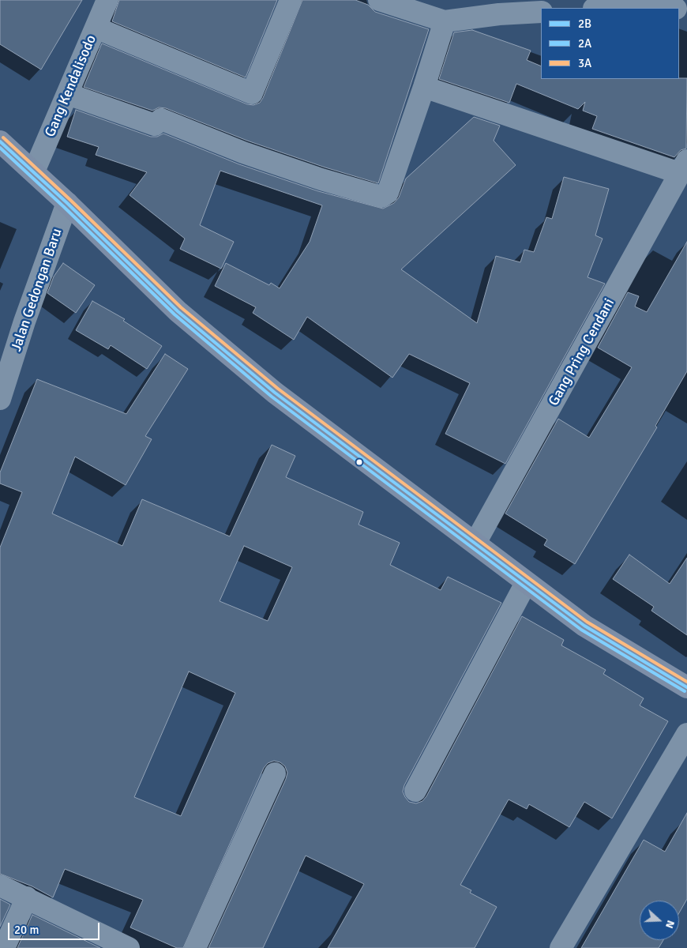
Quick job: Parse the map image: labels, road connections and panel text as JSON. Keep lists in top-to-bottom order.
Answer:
{
  "streets": {
    "street": ["Gang Kendalisodo", "Jalan Gedongan Baru", "Gang Pring Cendani"]
  },
  "lines": ["transit line 3A", "transit line 2B", "transit line 2A"],
  "legend": ["2B", "2A", "3A"],
  "scale_bar": "20 m",
  "north": "right"
}
